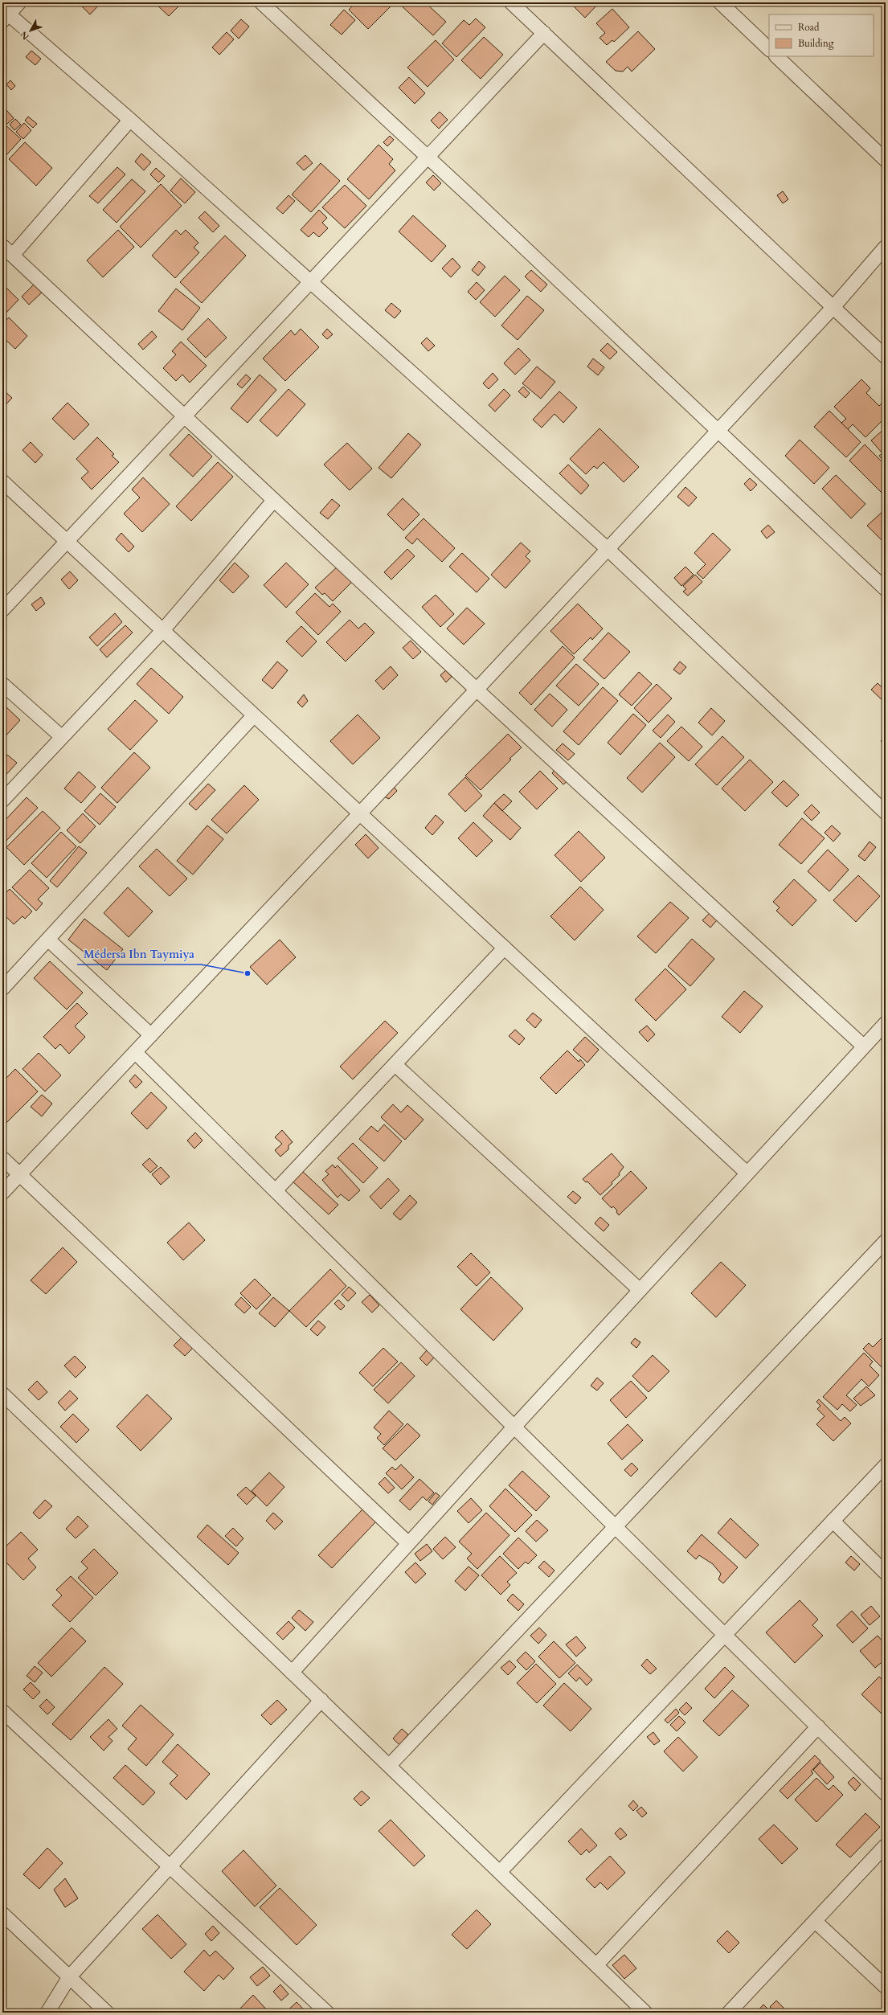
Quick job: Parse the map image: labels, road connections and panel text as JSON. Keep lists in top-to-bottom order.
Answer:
{
  "places": ["Médersa Ibn Taymiya"],
  "legend": ["Road", "Building"],
  "north": "bottom left"
}
